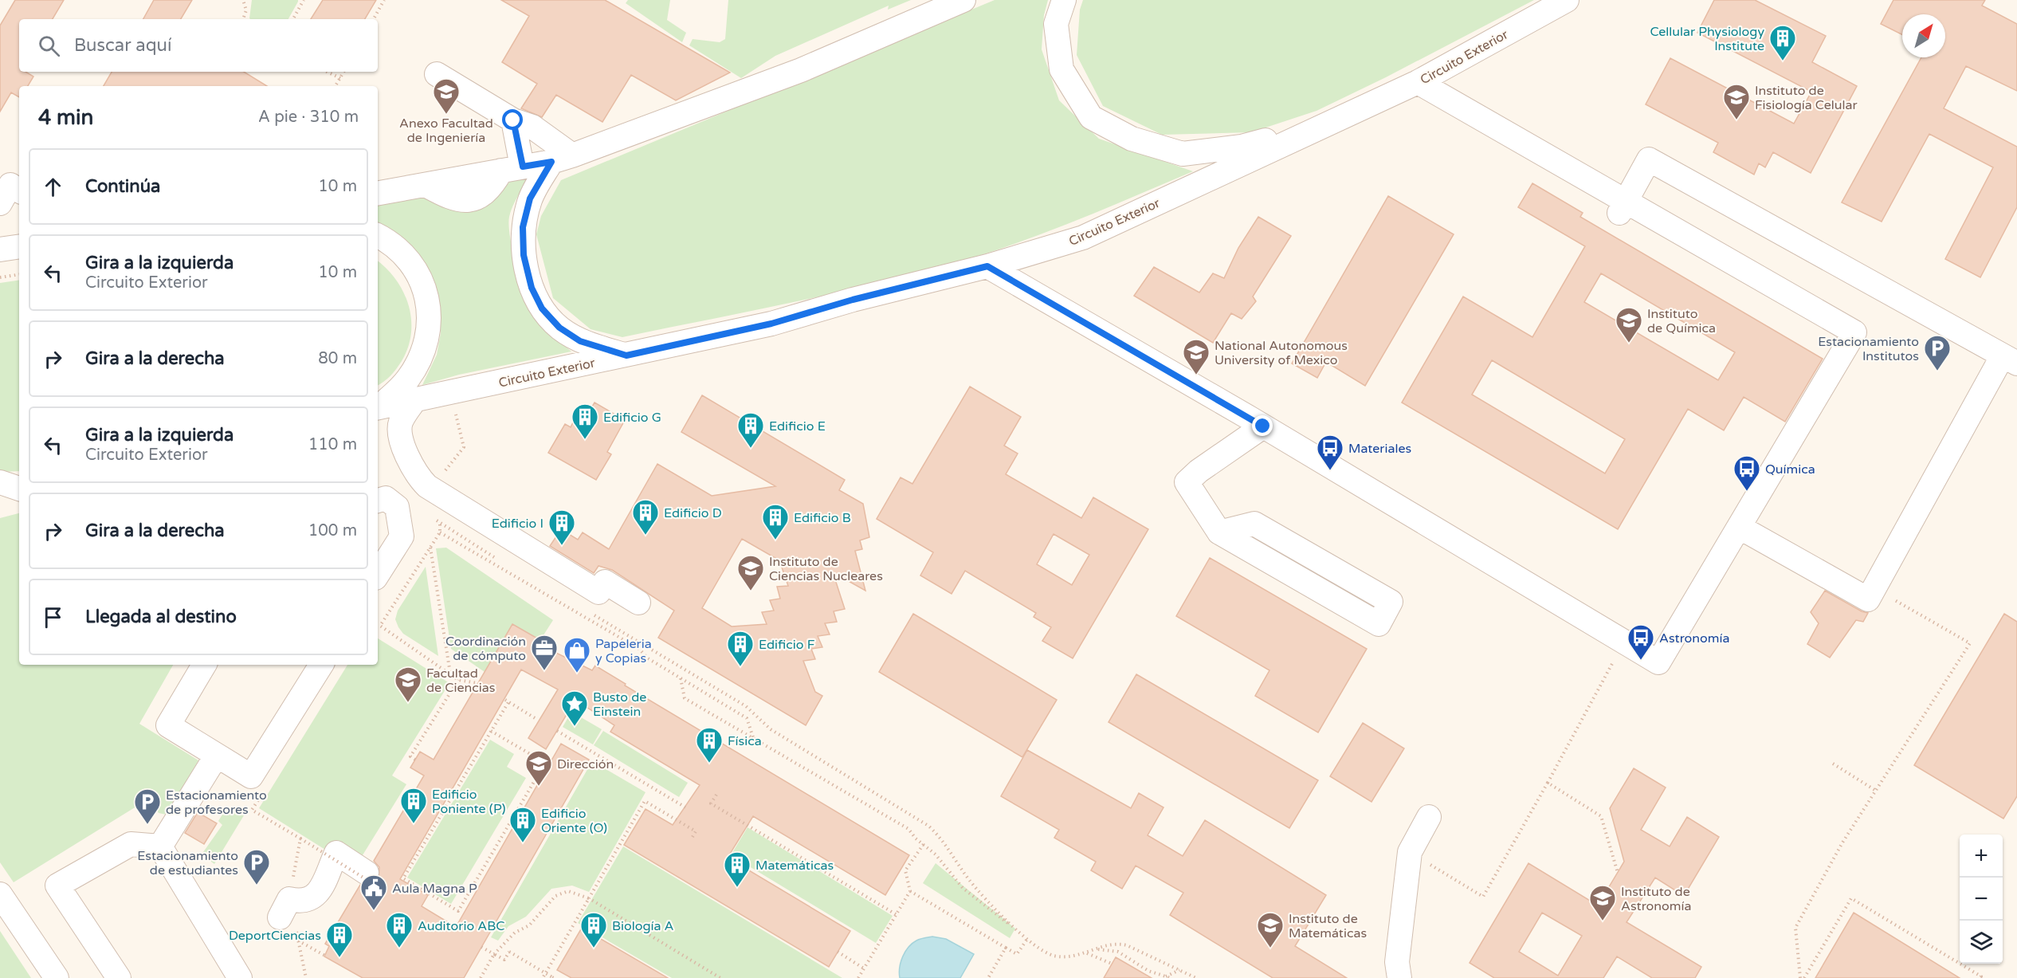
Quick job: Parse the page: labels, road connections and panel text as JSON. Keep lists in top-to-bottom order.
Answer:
{
  "streets": {
    "street": ["Circuito Exterior"]
  },
  "places": {
    "building": [
      "Cellular Physiology Institute",
      "Edificio G",
      "Edificio E",
      "Edificio D",
      "Edificio B",
      "Edificio I",
      "Edificio F",
      "Física",
      "Edificio Poniente (P)",
      "Edificio Oriente (O)",
      "Matemáticas",
      "Auditorio ABC",
      "Biología A",
      "DeportCiencias"
    ],
    "school or university": [
      "Anexo Facultad de Ingeniería",
      "Instituto de Fisiología Celular",
      "Instituto de Química",
      "National Autonomous University of Mexico",
      "Instituto de Ciencias Nucleares",
      "Facultad de Ciencias",
      "Dirección",
      "Instituto de Astronomía",
      "Instituto de Matemáticas"
    ],
    "parking": ["Estacionamiento Institutos", "Estacionamiento de profesores", "Estacionamiento de estudiantes"],
    "bus stop": ["Materiales", "Química", "Astronomía"],
    "office": ["Coordinación de cómputo"],
    "shop": ["Papeleria y Copias"],
    "place": ["Busto de Einstein"],
    "public building": ["Aula Magna P"]
  },
  "north": "top right",
  "page": {
    "search": "Buscar aquí",
    "heading": ["4 min", "A pie · 310 m"],
    "list": [
      ["Continúa", "10 m"],
      ["Gira a la izquierda", "Circuito Exterior", "10 m"],
      ["Gira a la derecha", "80 m"],
      ["Gira a la izquierda", "Circuito Exterior", "110 m"],
      ["Gira a la derecha", "100 m"],
      "Llegada al destino"
    ],
    "map_buttons": ["+", "−"]
  }
}
